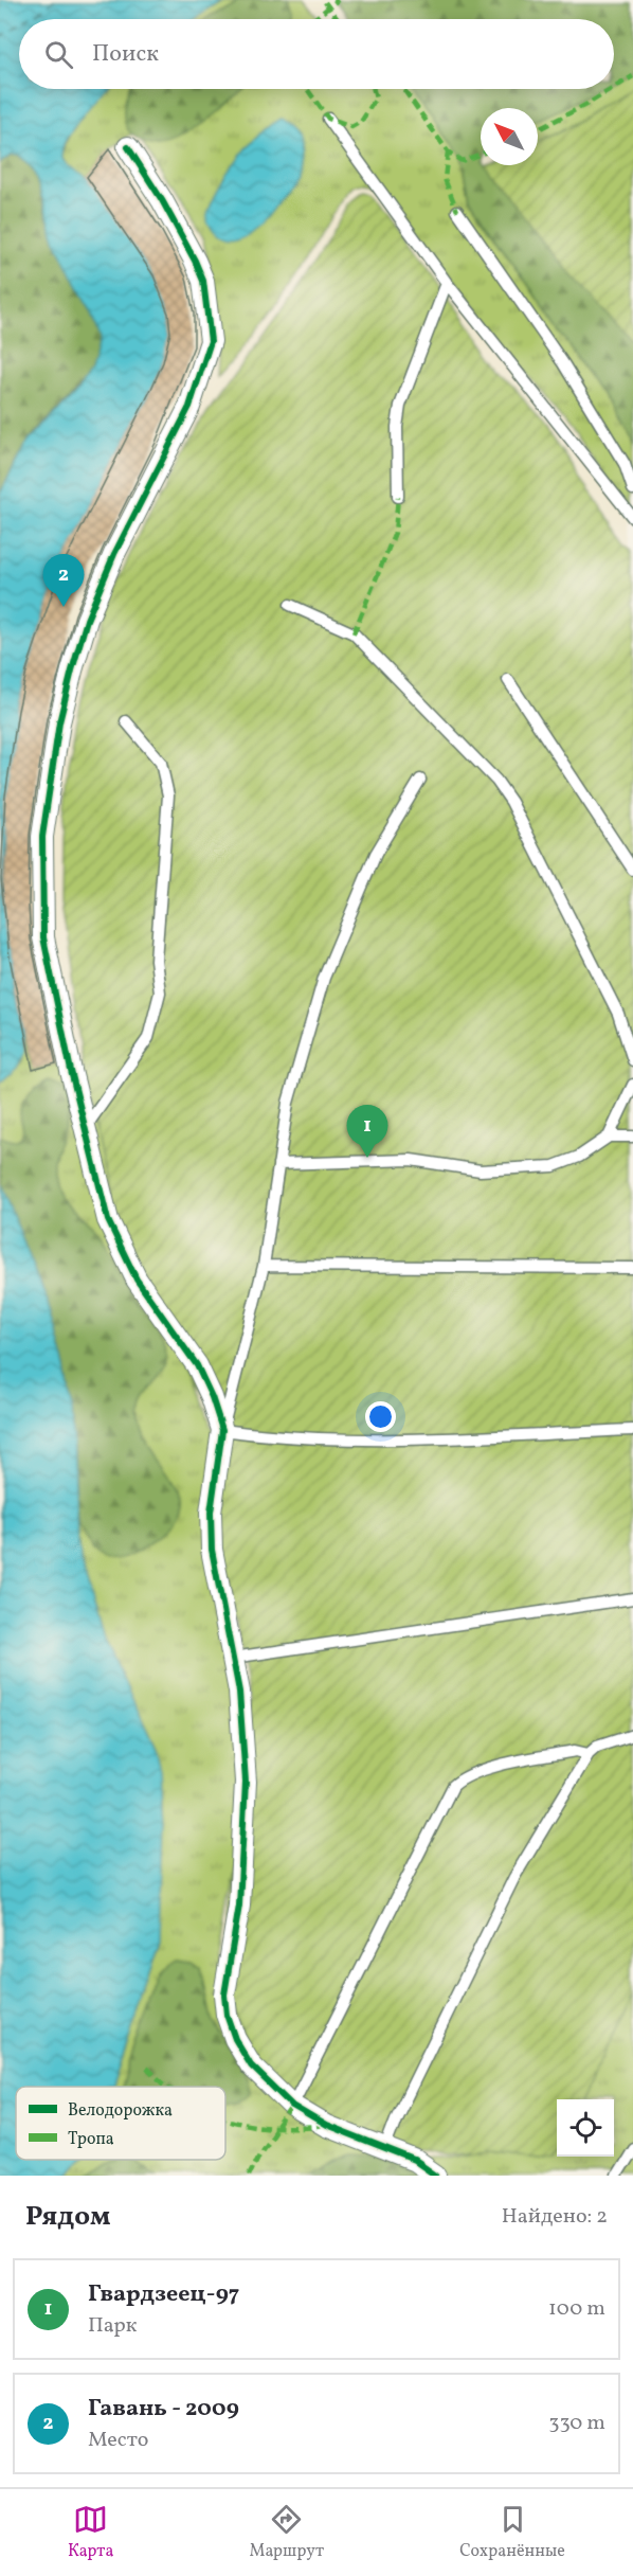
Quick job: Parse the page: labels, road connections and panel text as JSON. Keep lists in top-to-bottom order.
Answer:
{
  "legend": ["Велодорожка", "Тропа"],
  "north": "top left",
  "page": {
    "search": "Поиск",
    "pins": ["2", "1"],
    "heading": ["Рядом", "Найдено: 2"],
    "list": [
      {
        "mark": "1",
        "name": "Гвардзеец-97",
        "note": "Парк",
        "value": "100 m"
      },
      {
        "mark": "2",
        "name": "Гавань - 2009",
        "note": "Место",
        "value": "330 m"
      }
    ],
    "nav": ["Карта", "Маршрут", "Сохранённые"]
  }
}
